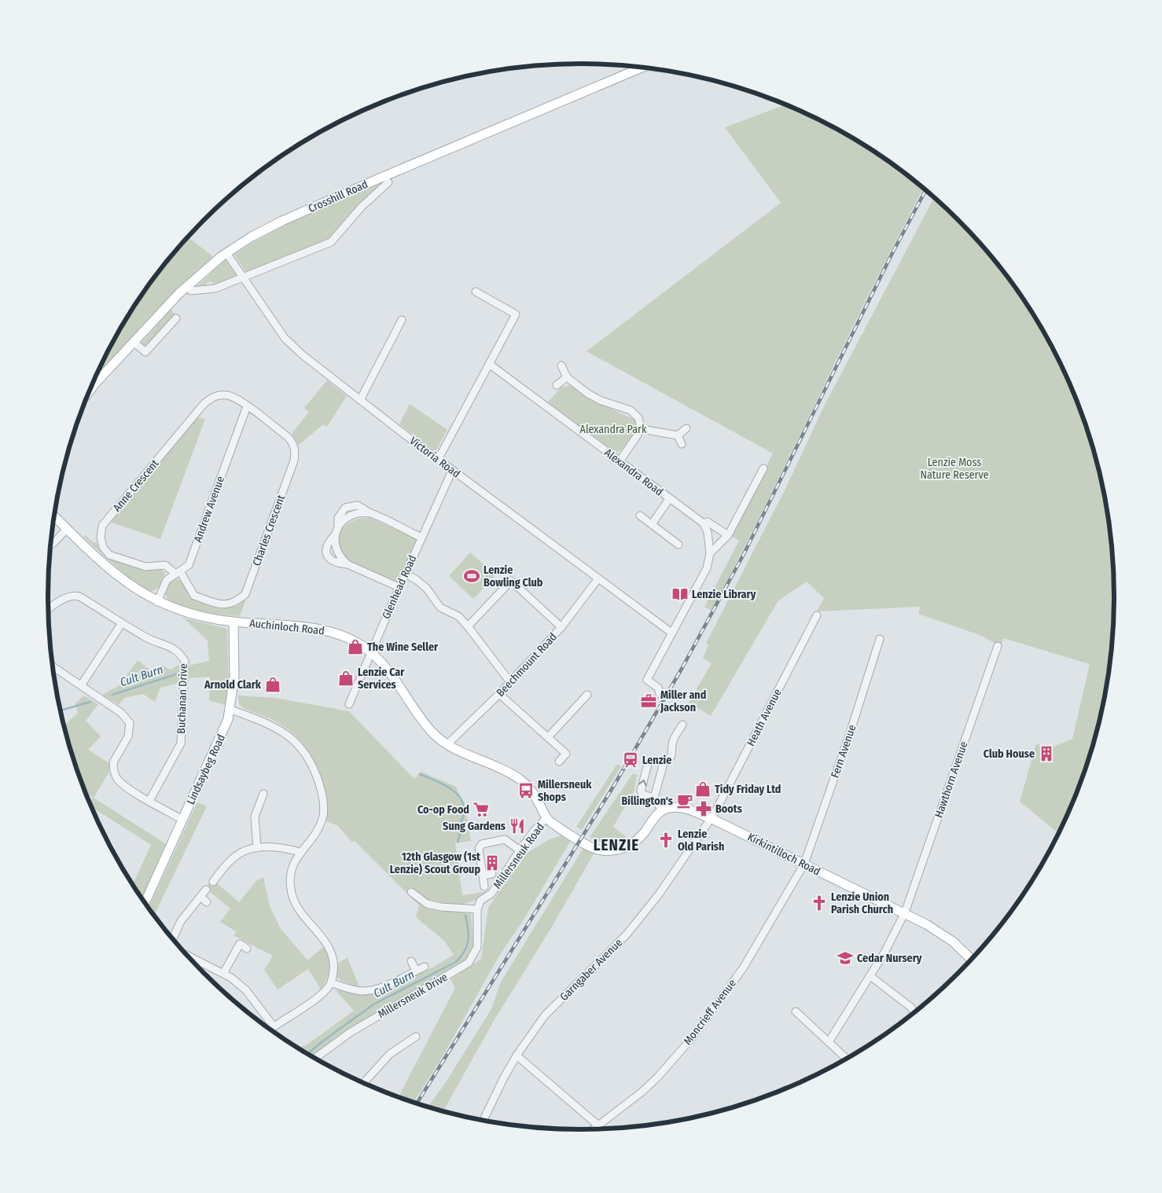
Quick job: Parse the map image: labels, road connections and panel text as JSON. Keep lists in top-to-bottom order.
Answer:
{
  "streets": {
    "main road": [
      "Crosshill Road",
      "Auchinloch Road",
      "Lindsaybeg Road",
      "Kirkintilloch Road"
    ],
    "street": [
      "Victoria Road",
      "Alexandra Road",
      "Anne Crescent",
      "Andrew Avenue",
      "Charles Crescent",
      "Glenhead Road",
      "Beechmount Road",
      "Buchanan Drive",
      "Heath Avenue",
      "Fern Avenue",
      "Hawthorn Avenue",
      "Millersneuk Road",
      "Garngaber Avenue",
      "Millersneuk Drive",
      "Moncrieff Avenue"
    ]
  },
  "crossings": [
    ["Crosshill Road", "Victoria Road"],
    ["Victoria Road", "Glenhead Road"],
    ["Victoria Road", "Beechmount Road"],
    ["Anne Crescent", "Andrew Avenue"],
    ["Anne Crescent", "Charles Crescent"],
    ["Andrew Avenue", "Charles Crescent"],
    ["Andrew Avenue", "Auchinloch Road"],
    ["Glenhead Road", "Auchinloch Road"],
    ["Auchinloch Road", "Beechmount Road"],
    ["Auchinloch Road", "Lindsaybeg Road"],
    ["Auchinloch Road", "Millersneuk Road"],
    ["Heath Avenue", "Kirkintilloch Road"],
    ["Heath Avenue", "Garngaber Avenue"],
    ["Fern Avenue", "Kirkintilloch Road"],
    ["Fern Avenue", "Moncrieff Avenue"],
    ["Hawthorn Avenue", "Kirkintilloch Road"],
    ["Kirkintilloch Road", "Garngaber Avenue"],
    ["Kirkintilloch Road", "Moncrieff Avenue"],
    ["Millersneuk Road", "Millersneuk Drive"]
  ],
  "districts": ["LENZIE"],
  "water": ["Cult Burn"],
  "parks": ["Alexandra Park", "Lenzie Moss Nature Reserve"],
  "places": {
    "sports": ["Lenzie Bowling Club"],
    "library": ["Lenzie Library"],
    "shop": [
      "The Wine Seller",
      "Lenzie Car Services",
      "Arnold Clark",
      "Tidy Friday Ltd"
    ],
    "office": ["Miller and Jackson"],
    "building": ["Club House", "12th Glasgow (1st Lenzie) Scout Group"],
    "station": ["Lenzie"],
    "bus stop": ["Millersneuk Shops"],
    "cafe": ["Billington's"],
    "pharmacy": ["Boots"],
    "supermarket": ["Co-op Food"],
    "restaurant": ["Sung Gardens"],
    "church": ["Lenzie Old Parish", "Lenzie Union Parish Church"],
    "school or university": ["Cedar Nursery"]
  }
}
